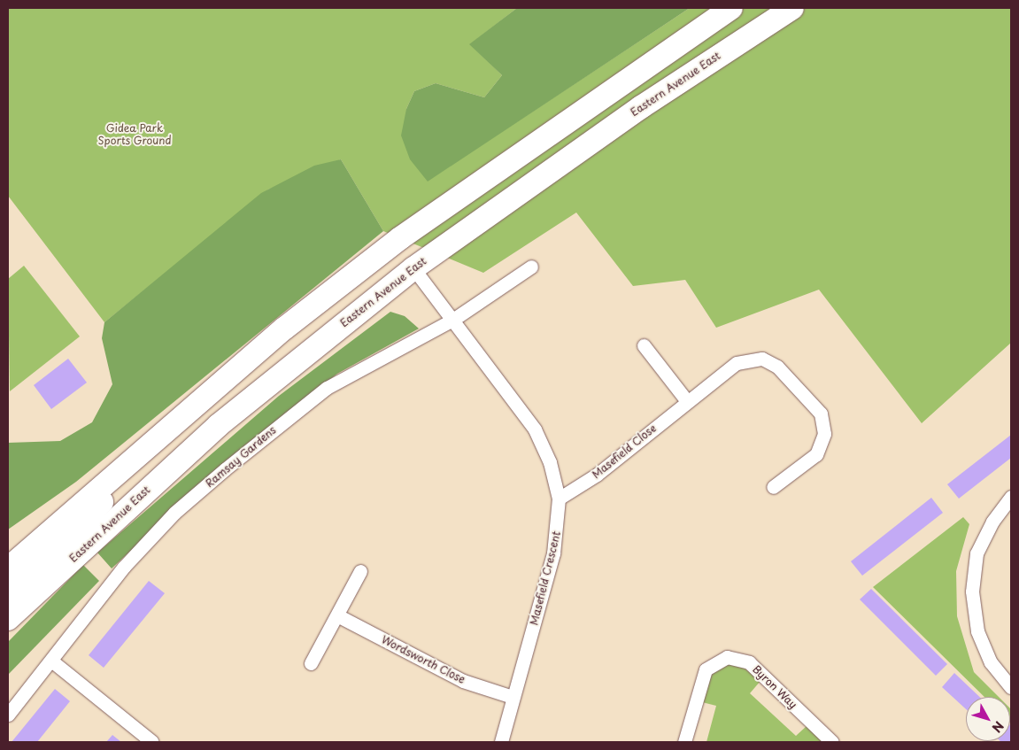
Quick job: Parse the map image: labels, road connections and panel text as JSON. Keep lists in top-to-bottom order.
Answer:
{
  "streets": {
    "highway": ["Eastern Avenue East"],
    "street": [
      "Masefield Close",
      "Ramsay Gardens",
      "Masefield Crescent",
      "Wordsworth Close",
      "Byron Way"
    ]
  },
  "crossings": [
    ["Eastern Avenue East", "Masefield Crescent"],
    ["Masefield Close", "Masefield Crescent"],
    ["Ramsay Gardens", "Masefield Crescent"],
    ["Masefield Crescent", "Wordsworth Close"]
  ],
  "parks": ["Gidea Park Sports Ground"],
  "north": "bottom right"
}
